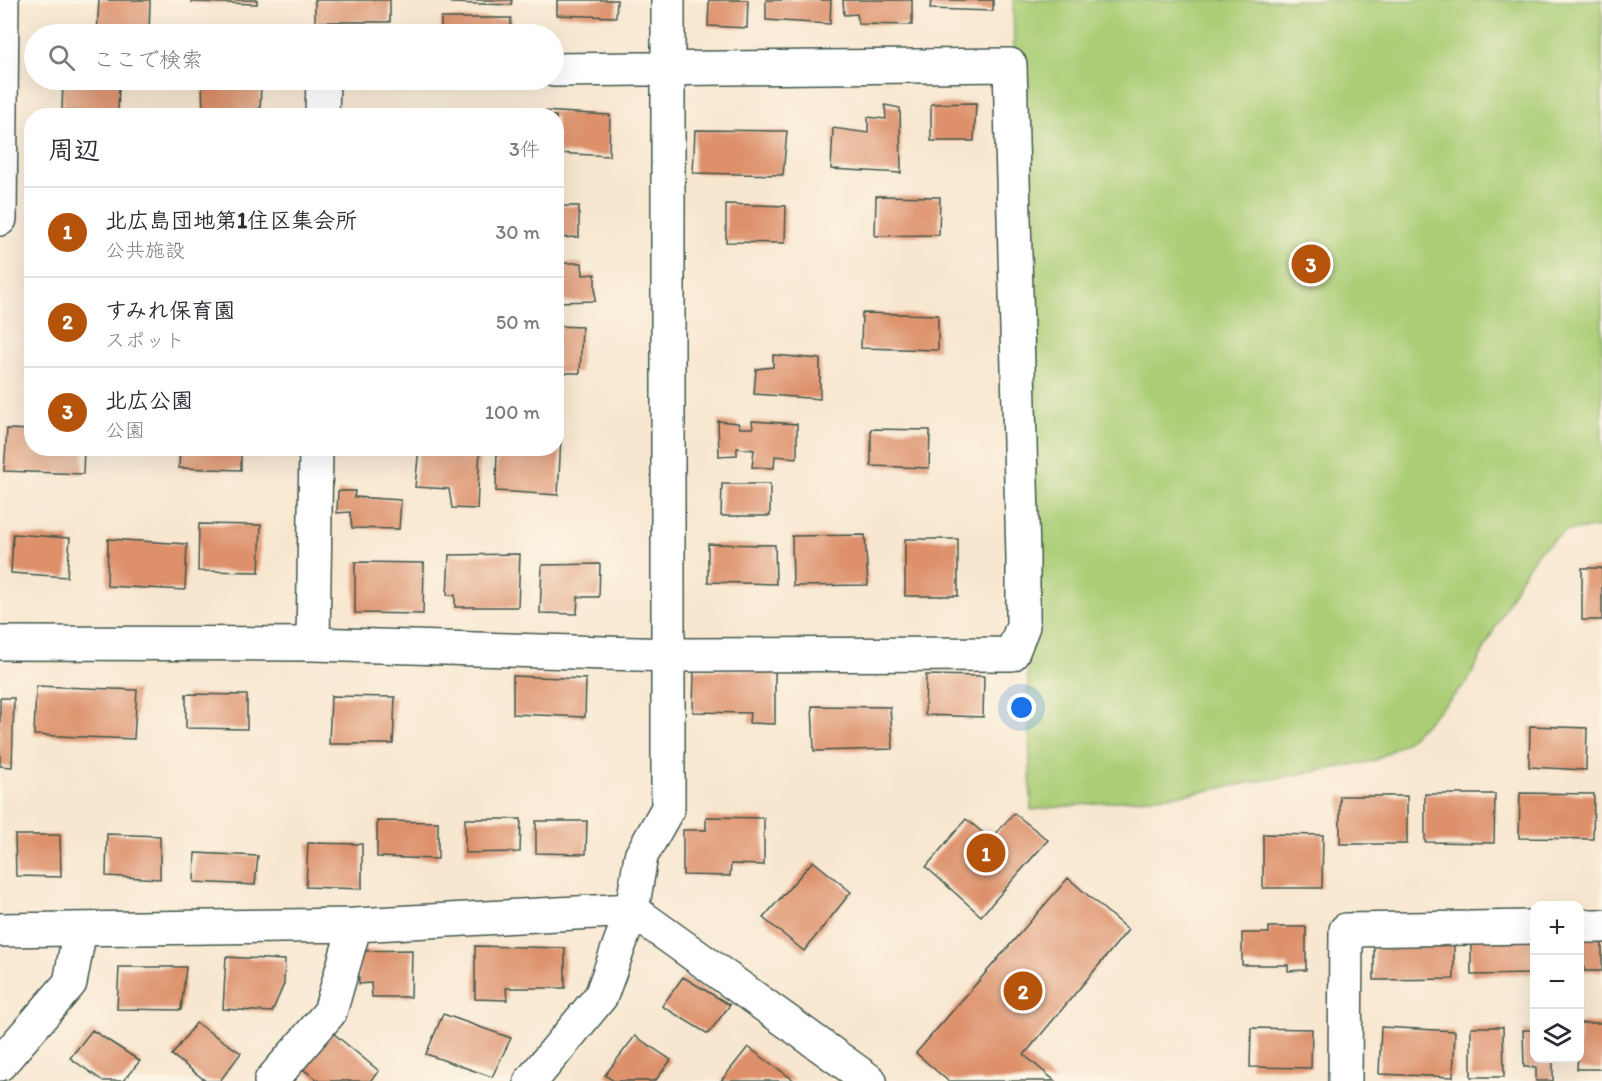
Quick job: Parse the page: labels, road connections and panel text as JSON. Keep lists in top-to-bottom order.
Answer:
{
  "page": {
    "search": "ここで検索",
    "heading": ["周辺", "3件"],
    "list": [
      {
        "mark": "1",
        "name": "北広島団地第1住区集会所",
        "note": "公共施設",
        "value": "30 m"
      },
      {
        "mark": "2",
        "name": "すみれ保育園",
        "note": "スポット",
        "value": "50 m"
      },
      {
        "mark": "3",
        "name": "北広公園",
        "note": "公園",
        "value": "100 m"
      }
    ],
    "pins": ["3", "1", "2"],
    "map_buttons": ["+", "−"]
  }
}
